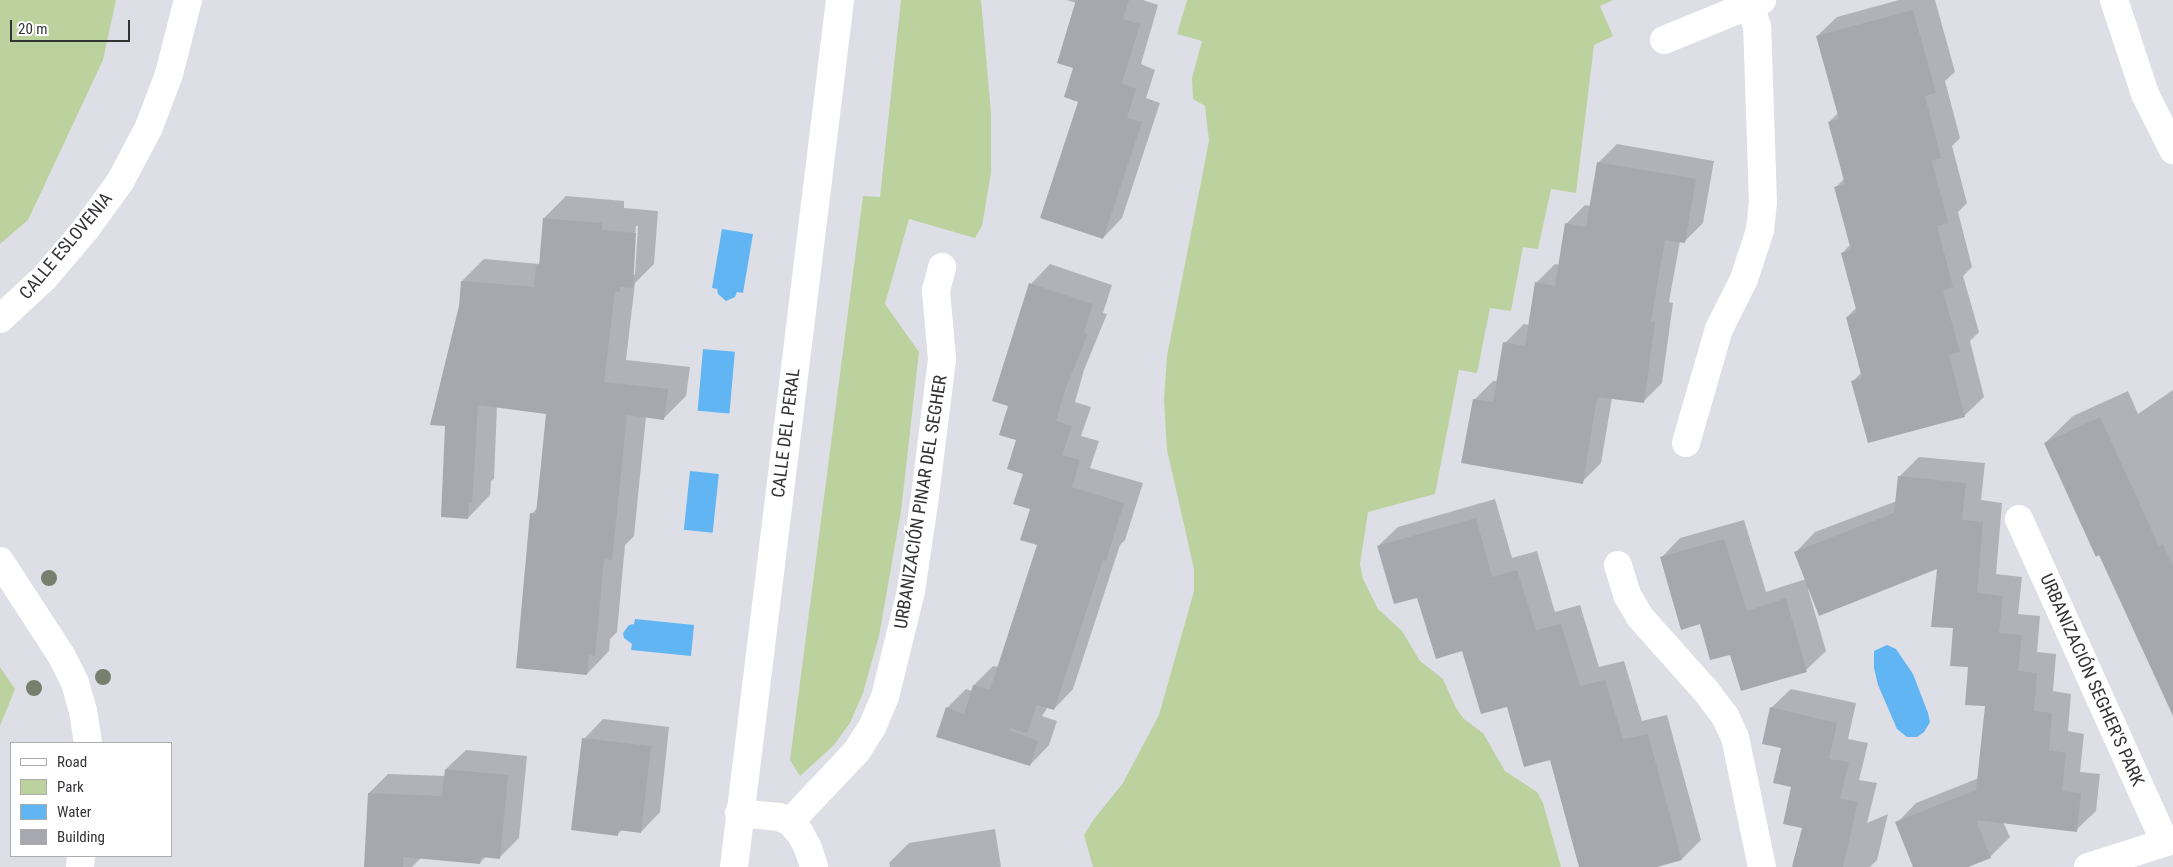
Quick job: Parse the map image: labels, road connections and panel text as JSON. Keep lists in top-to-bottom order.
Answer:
{
  "streets": {
    "street": [
      "CALLE ESLOVENIA",
      "CALLE DEL PERAL",
      "URBANIZACIÓN PINAR DEL SEGHER",
      "URBANIZACIÓN SEGHER'S PARK"
    ]
  },
  "legend": [
    "Road",
    "Park",
    "Water",
    "Building"
  ],
  "scale_bar": "20 m"
}
